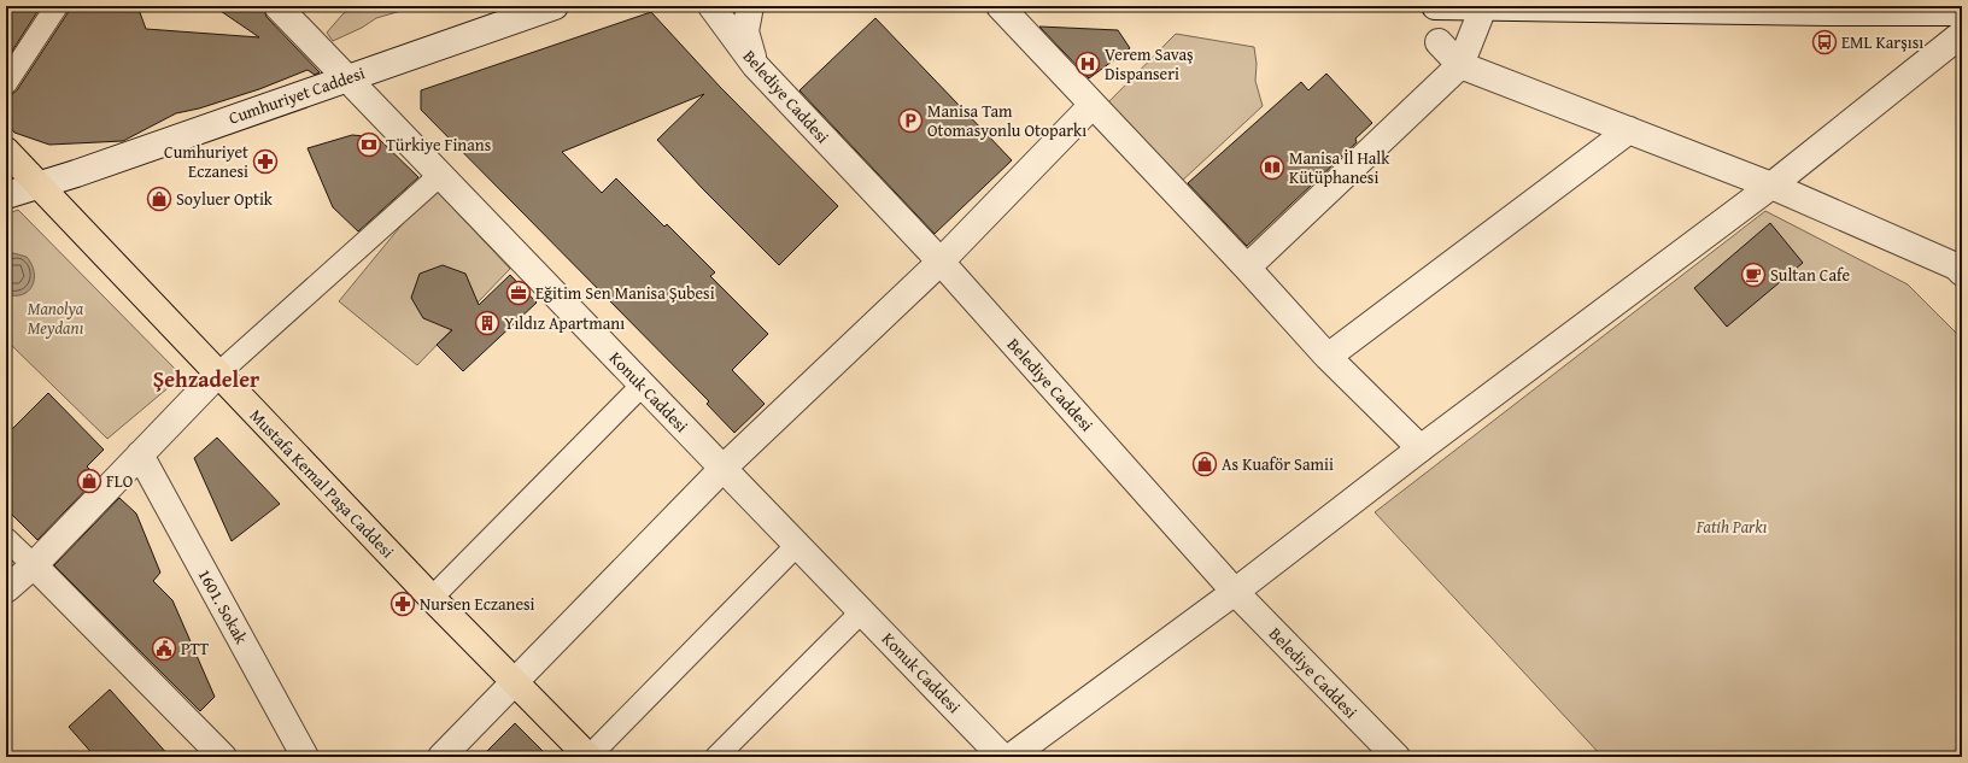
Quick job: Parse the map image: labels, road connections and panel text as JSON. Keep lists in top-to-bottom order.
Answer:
{
  "streets": {
    "main road": ["Mustafa Kemal Paşa Caddesi"],
    "street": [
      "Cumhuriyet Caddesi",
      "Belediye Caddesi",
      "Konuk Caddesi",
      "1601. Sokak"
    ]
  },
  "crossings": [
    ["Cumhuriyet Caddesi", "Konuk Caddesi"],
    ["Cumhuriyet Caddesi", "Mustafa Kemal Paşa Caddesi"]
  ],
  "districts": ["Şehzadeler"],
  "parks": ["Manolya Meydanı", "Fatih Parkı"],
  "places": {
    "bus stop": ["EML Karşısı"],
    "hospital": ["Verem Savaş Dispanseri"],
    "parking": ["Manisa Tam Otomasyonlu Otoparkı"],
    "bank": ["Türkiye Finans"],
    "pharmacy": ["Cumhuriyet Eczanesi", "Nursen Eczanesi"],
    "library": ["Manisa İl Halk Kütüphanesi"],
    "shop": ["Soyluer Optik", "As Kuaför Samii", "FLO"],
    "cafe": ["Sultan Cafe"],
    "office": ["Eğitim Sen Manisa Şubesi"],
    "building": ["Yıldız Apartmanı"],
    "public building": ["PTT"]
  }
}
